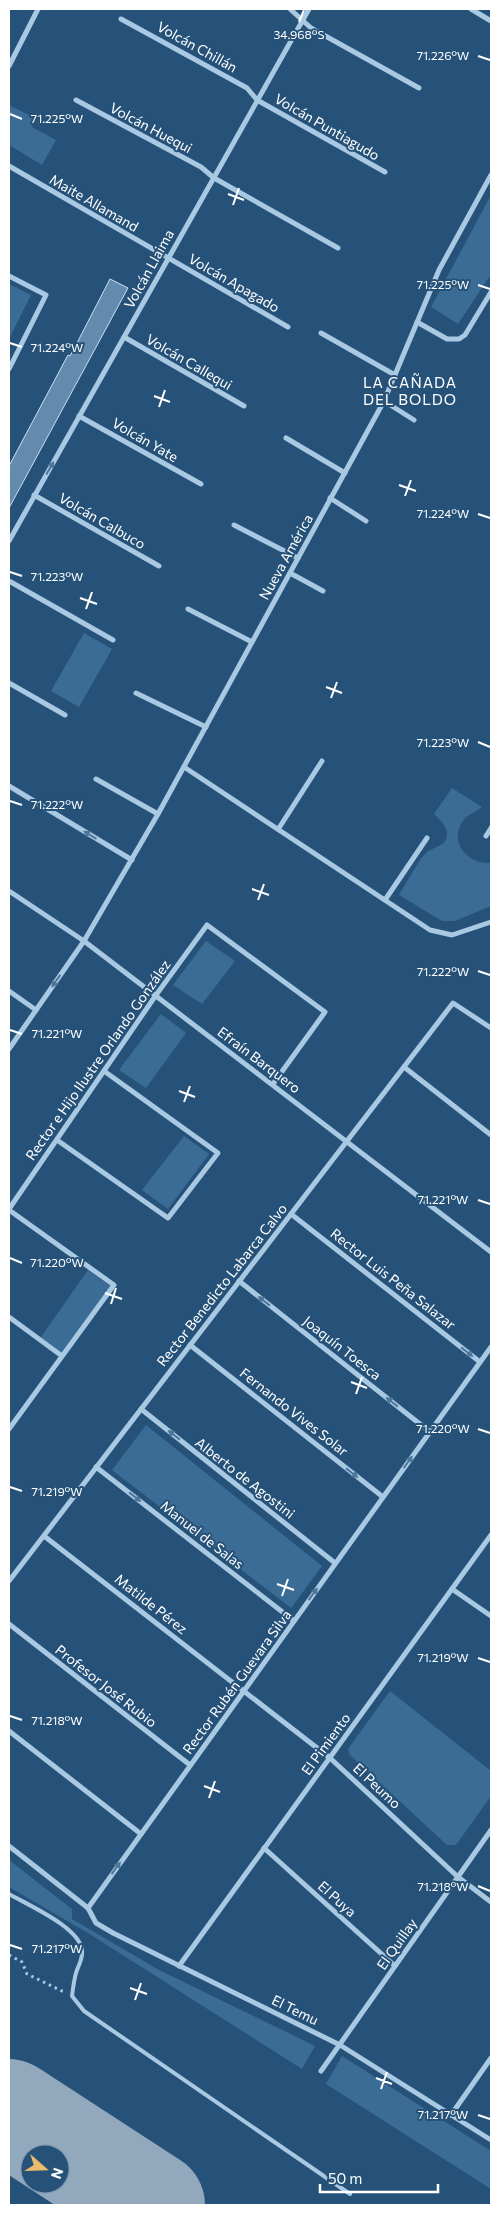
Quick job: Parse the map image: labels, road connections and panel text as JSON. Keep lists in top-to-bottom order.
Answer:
{
  "streets": {
    "street": [
      "Volcán Chillán",
      "Volcán Puntiagudo",
      "Volcán Huequi",
      "Maite Allamand",
      "Volcán Llaima",
      "Volcán Apagado",
      "Volcán Callequi",
      "Volcán Yate",
      "Volcán Calbuco",
      "Nueva América",
      "Rector e Hijo Ilustre Orlando González",
      "Efraín Barquero",
      "Rector Luis Peña Salazar",
      "Rector Benedicto Labarca Calvo",
      "Joaquín Toesca",
      "Fernando Vives Solar",
      "Alberto de Agostini",
      "Manuel de Salas",
      "Matilde Pérez",
      "Rector Rubén Guevara Silva",
      "Profesor José Rubio",
      "El Pimiento",
      "El Peumo",
      "El Puya",
      "El Quillay",
      "El Temu"
    ]
  },
  "crossings": [
    ["Volcán Chillán", "Volcán Puntiagudo"],
    ["Volcán Chillán", "Volcán Llaima"],
    ["Volcán Puntiagudo", "Volcán Llaima"],
    ["Volcán Huequi", "Volcán Llaima"],
    ["Maite Allamand", "Volcán Llaima"],
    ["Maite Allamand", "Volcán Apagado"],
    ["Volcán Llaima", "Volcán Apagado"],
    ["Volcán Llaima", "Volcán Callequi"],
    ["Volcán Llaima", "Volcán Yate"],
    ["Volcán Llaima", "Volcán Calbuco"],
    ["Nueva América", "Efraín Barquero"],
    ["Rector e Hijo Ilustre Orlando González", "Efraín Barquero"],
    ["Efraín Barquero", "Rector Benedicto Labarca Calvo"],
    ["Rector Luis Peña Salazar", "Rector Benedicto Labarca Calvo"],
    ["Rector Luis Peña Salazar", "Rector Rubén Guevara Silva"],
    ["Rector Benedicto Labarca Calvo", "Joaquín Toesca"],
    ["Rector Benedicto Labarca Calvo", "Fernando Vives Solar"],
    ["Rector Benedicto Labarca Calvo", "Alberto de Agostini"],
    ["Rector Benedicto Labarca Calvo", "Manuel de Salas"],
    ["Rector Benedicto Labarca Calvo", "Matilde Pérez"],
    ["Joaquín Toesca", "Rector Rubén Guevara Silva"],
    ["Fernando Vives Solar", "Rector Rubén Guevara Silva"],
    ["Alberto de Agostini", "Rector Rubén Guevara Silva"],
    ["Manuel de Salas", "Rector Rubén Guevara Silva"],
    ["Matilde Pérez", "Rector Rubén Guevara Silva"],
    ["Matilde Pérez", "El Peumo"],
    ["Rector Rubén Guevara Silva", "Profesor José Rubio"],
    ["Rector Rubén Guevara Silva", "El Peumo"],
    ["Rector Rubén Guevara Silva", "El Temu"],
    ["El Pimiento", "El Peumo"],
    ["El Pimiento", "El Puya"],
    ["El Pimiento", "El Temu"],
    ["El Peumo", "El Quillay"],
    ["El Puya", "El Quillay"],
    ["El Quillay", "El Temu"]
  ],
  "one_way": [
    "Rector Luis Peña Salazar",
    "Joaquín Toesca",
    "Fernando Vives Solar",
    "Alberto de Agostini",
    "Manuel de Salas",
    "Rector Rubén Guevara Silva"
  ],
  "districts": ["LA CAÑADA DEL BOLDO"],
  "scale_bar": "50 m",
  "north": "right",
  "coordinates": [
    "34.968°S",
    "71.226°W",
    "71.225°W",
    "71.224°W",
    "71.223°W",
    "71.222°W",
    "71.221°W",
    "71.220°W",
    "71.219°W",
    "71.218°W",
    "71.217°W"
  ]
}
